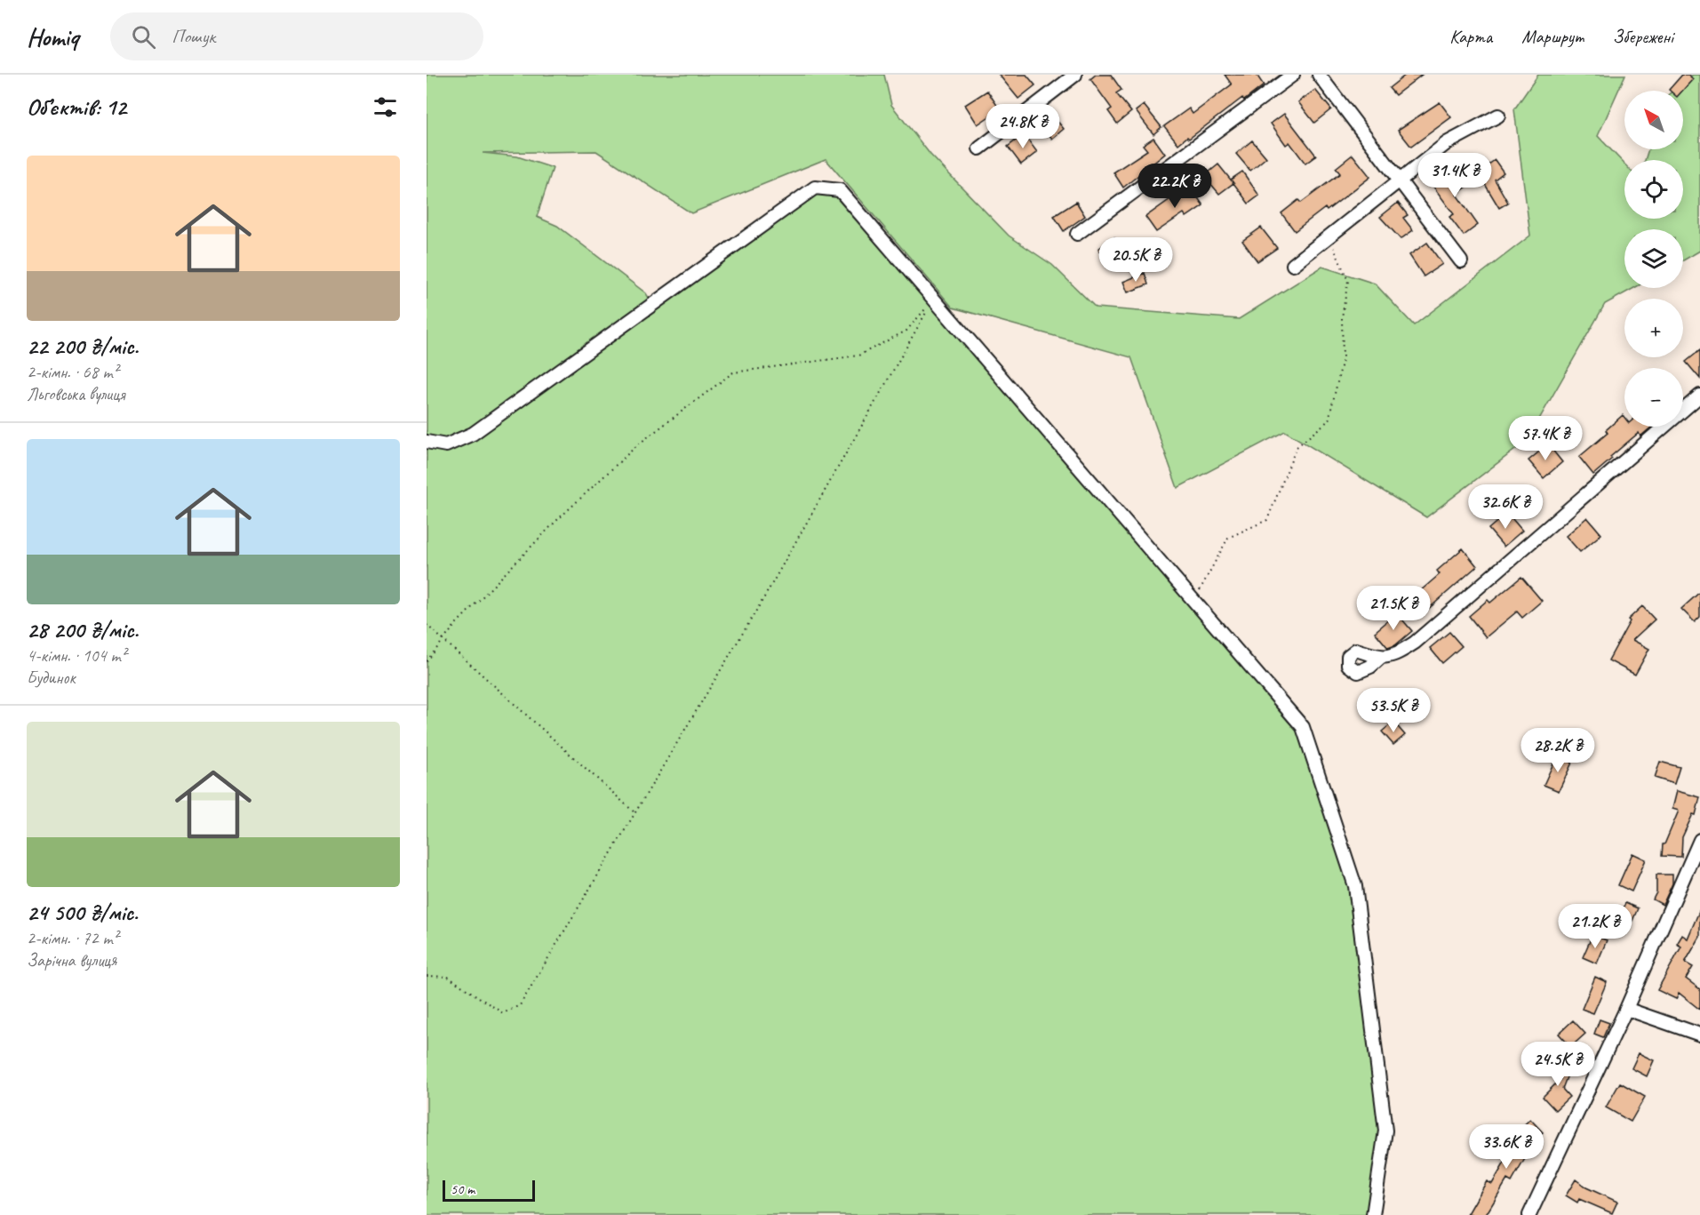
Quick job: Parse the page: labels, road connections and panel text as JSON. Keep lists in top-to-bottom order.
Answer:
{
  "scale_bar": "50 m",
  "north": "top left",
  "page": {
    "header": "Homiq",
    "search": "Пошук",
    "nav": ["Карта", "Маршрут", "Збережені"],
    "heading": "Об’єктів: 12",
    "map_buttons": ["+", "−"],
    "price": [
      "24.8K ₴",
      "31.4K ₴",
      "22.2K ₴",
      "20.5K ₴",
      "57.4K ₴",
      "32.6K ₴",
      "21.5K ₴",
      "53.5K ₴",
      "28.2K ₴",
      "21.2K ₴",
      "24.5K ₴",
      "33.6K ₴"
    ],
    "list": [
      {
        "name": "22 200 ₴/міс.",
        "note": "2-кімн. · 68 m² · Льговська вулиця"
      },
      {
        "name": "28 200 ₴/міс.",
        "note": "4-кімн. · 104 m² · Будинок"
      },
      {
        "name": "24 500 ₴/міс.",
        "note": "2-кімн. · 72 m² · Зарічна вулиця"
      }
    ],
    "scale": "50 m"
  }
}
